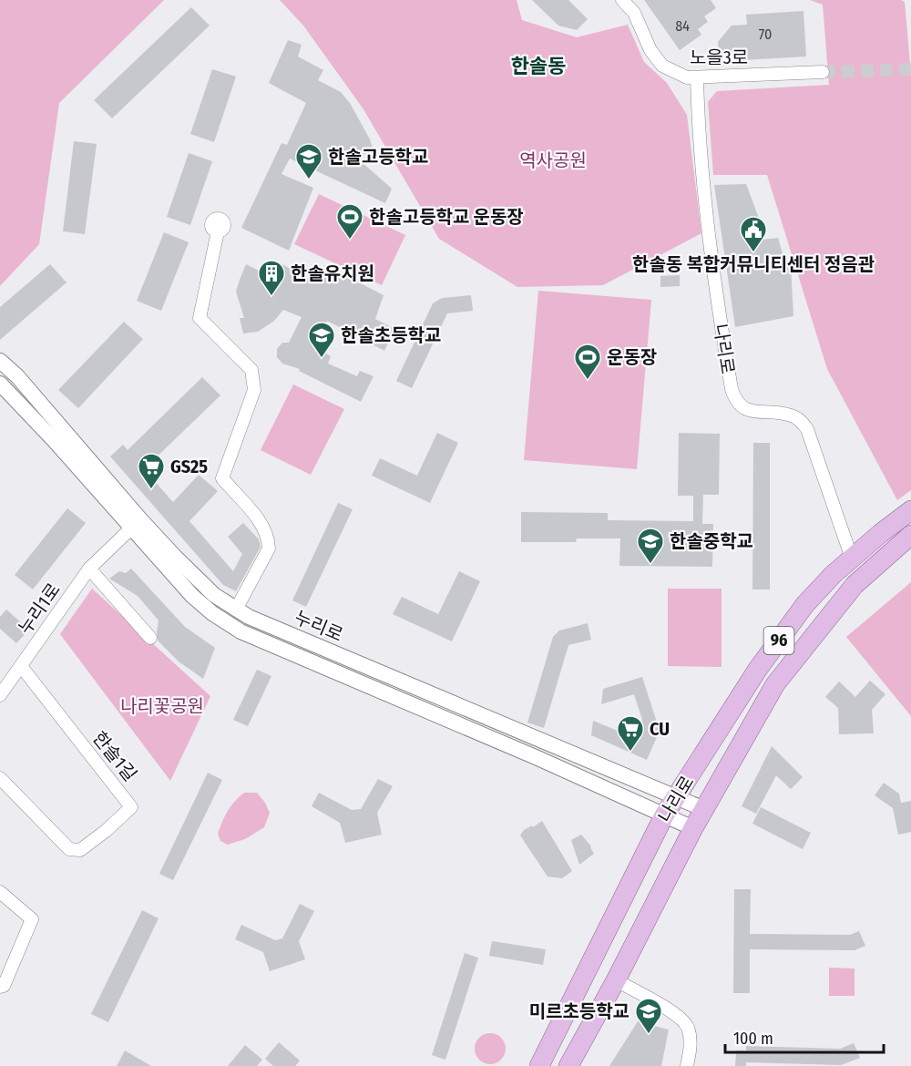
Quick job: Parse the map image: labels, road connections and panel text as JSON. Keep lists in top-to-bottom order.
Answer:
{
  "streets": {
    "main road": ["나리로", "96"],
    "street": [
      "노을3로",
      "누리1로",
      "누리로",
      "한솔1길"
    ]
  },
  "crossings": [
    ["노을3로", "나리로"],
    ["나리로", "누리로"],
    ["누리1로", "누리로"],
    ["누리1로", "한솔1길"]
  ],
  "districts": ["한솔동"],
  "parks": ["역사공원", "나리꽃공원"],
  "places": {
    "school or university": [
      "한솔고등학교",
      "한솔초등학교",
      "한솔중학교",
      "미르초등학교"
    ],
    "sports": ["한솔고등학교 운동장", "운동장"],
    "public building": ["한솔동 복합커뮤니티센터 정음관"],
    "building": ["한솔유치원"],
    "supermarket": ["GS25", "CU"]
  },
  "house_numbers": ["84", "70"],
  "scale_bar": "100 m"
}
